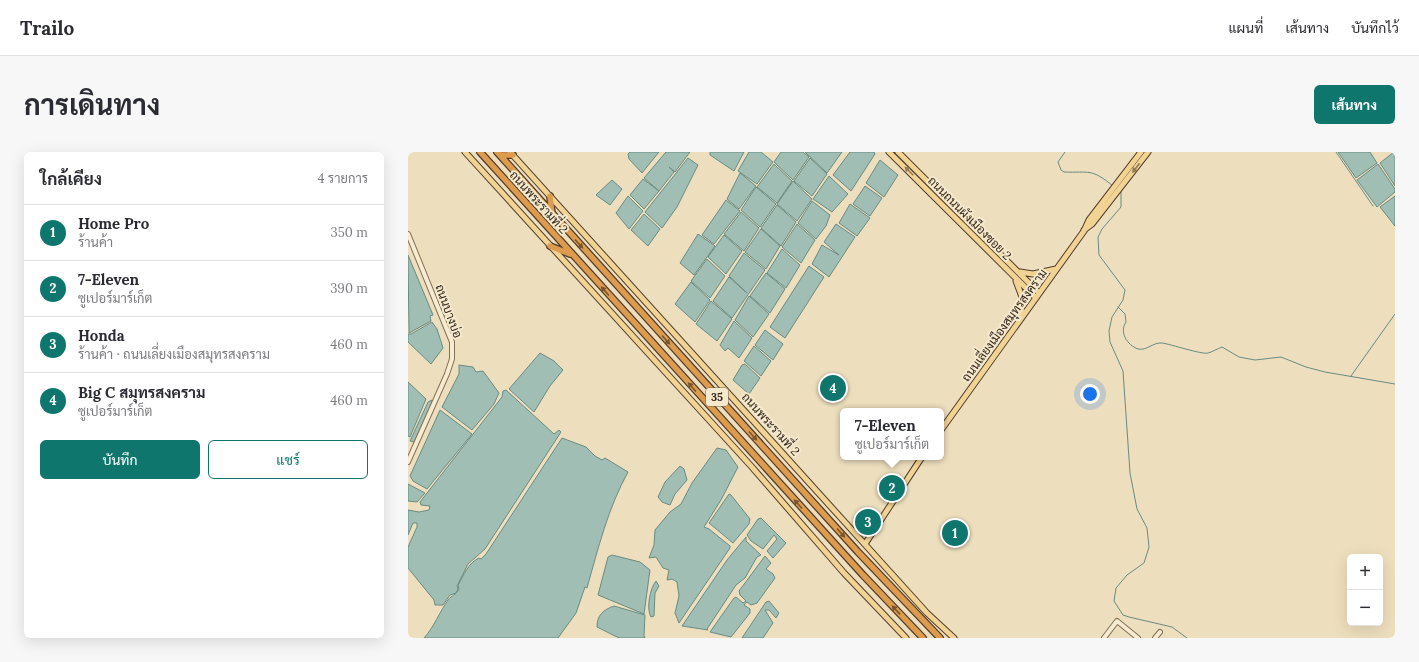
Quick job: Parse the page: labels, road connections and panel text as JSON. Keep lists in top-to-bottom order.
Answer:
{
  "streets": {
    "highway": ["ถนนพระรามที่ 2", "35"],
    "main road": ["ถนนถนนผังเมืองซอย 2", "ถนนเลี่ยงเมืองสมุทรสงคราม"],
    "street": ["ถนนบางบ่อ"]
  },
  "crossings": [
    ["ถนนถนนผังเมืองซอย 2", "ถนนเลี่ยงเมืองสมุทรสงคราม"]
  ],
  "page": {
    "header": "Trailo",
    "nav": ["แผนที่", "เส้นทาง", "บันทึกไว้"],
    "title": "การเดินทาง",
    "buttons": [
      "เส้นทาง",
      ["บันทึก", "แชร์"]
    ],
    "heading": ["ใกล้เคียง", "4 รายการ"],
    "list": [
      {
        "mark": "1",
        "name": "Home Pro",
        "note": "ร้านค้า",
        "value": "350 m"
      },
      {
        "mark": "2",
        "name": "7-Eleven",
        "note": "ซูเปอร์มาร์เก็ต",
        "value": "390 m"
      },
      {
        "mark": "3",
        "name": "Honda",
        "note": "ร้านค้า · ถนนเลี่ยงเมืองสมุทรสงคราม",
        "value": "460 m"
      },
      {
        "mark": "4",
        "name": "Big C สมุทรสงคราม",
        "note": "ซูเปอร์มาร์เก็ต",
        "value": "460 m"
      }
    ],
    "pins": [
      "4",
      "2",
      "3",
      "1"
    ],
    "popup": ["7-Eleven", "ซูเปอร์มาร์เก็ต"],
    "map_buttons": ["+", "−"]
  }
}
